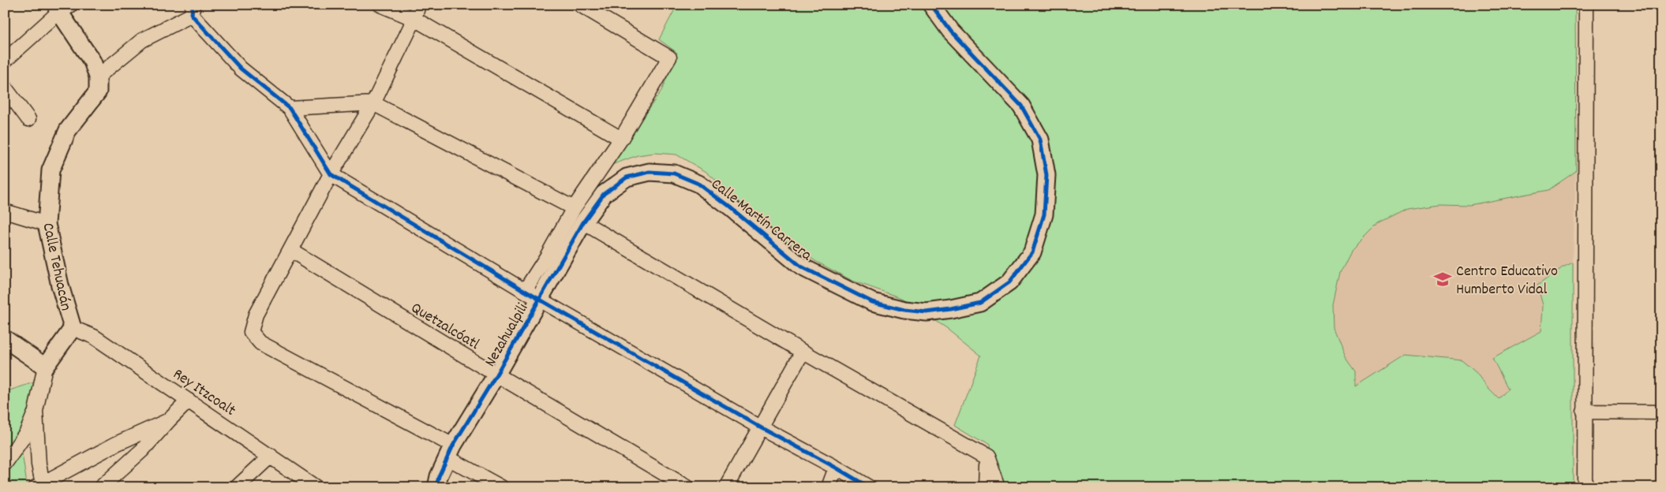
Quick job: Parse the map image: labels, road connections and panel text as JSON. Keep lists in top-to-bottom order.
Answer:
{
  "streets": {
    "street": [
      "Calle Martín Carrera",
      "Calle Tehuacán",
      "Quetzalcóatl",
      "Nezahualpili",
      "Rey Itzcoalt"
    ]
  },
  "crossings": [
    ["Calle Martín Carrera", "Nezahualpili"],
    ["Calle Tehuacán", "Rey Itzcoalt"],
    ["Quetzalcóatl", "Nezahualpili"]
  ],
  "places": {
    "school or university": ["Centro Educativo Humberto Vidal"]
  }
}
